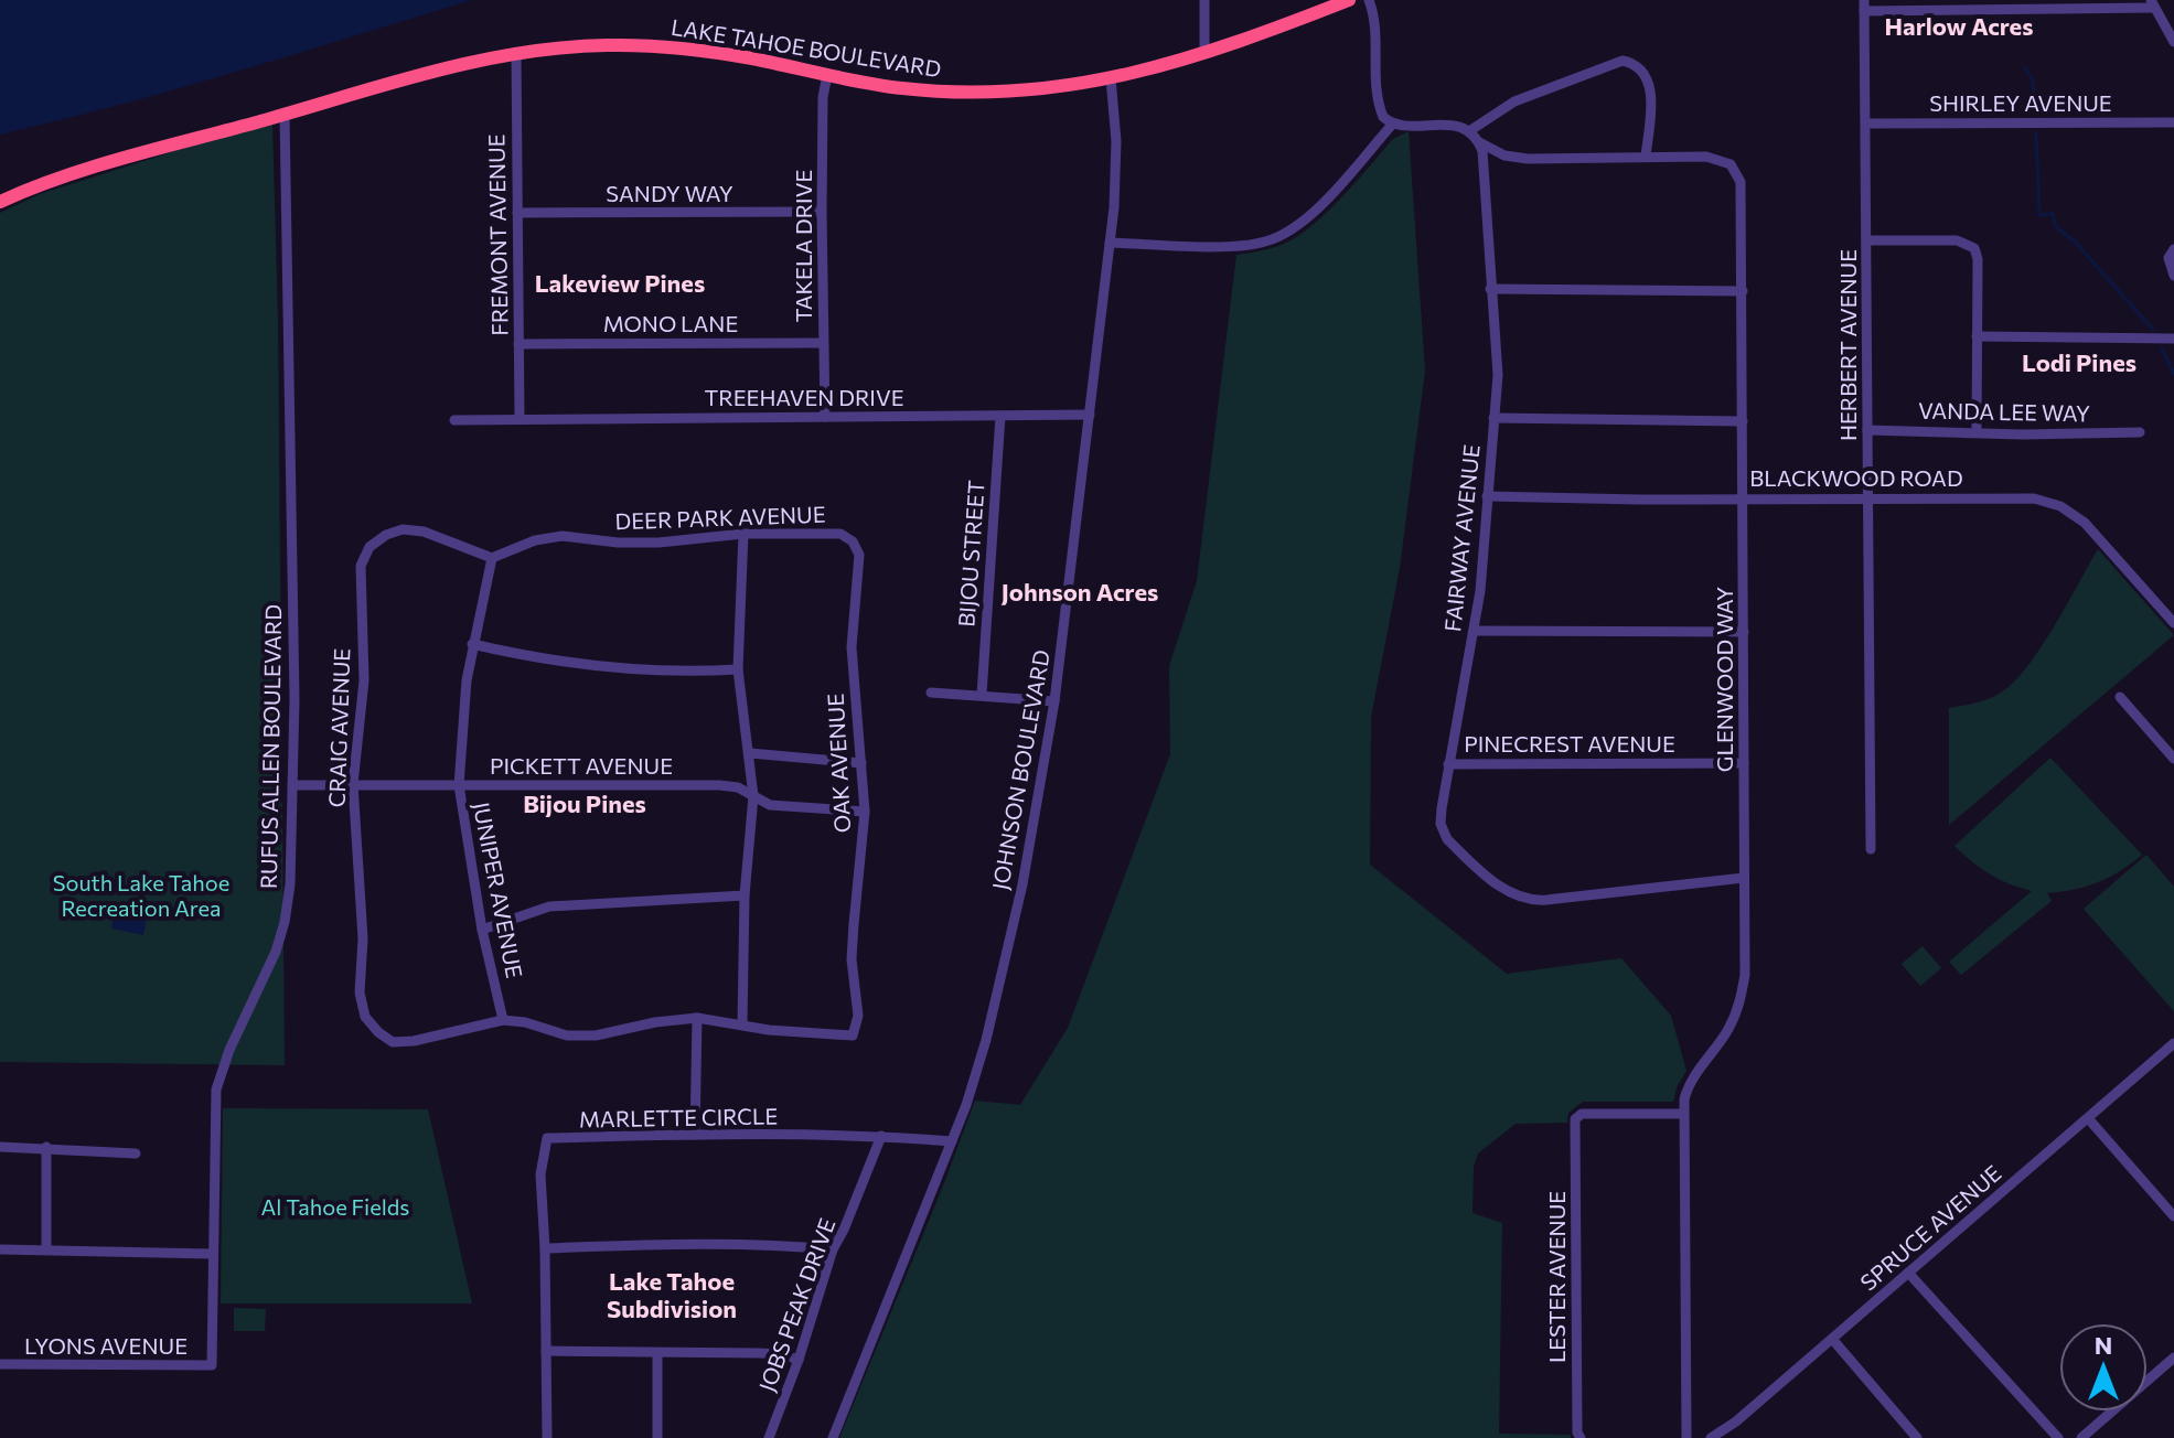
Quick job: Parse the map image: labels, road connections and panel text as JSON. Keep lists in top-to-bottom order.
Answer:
{
  "streets": {
    "highway": ["LAKE TAHOE BOULEVARD"],
    "street": [
      "SHIRLEY AVENUE",
      "SANDY WAY",
      "FREMONT AVENUE",
      "TAKELA DRIVE",
      "MONO LANE",
      "HERBERT AVENUE",
      "TREEHAVEN DRIVE",
      "VANDA LEE WAY",
      "BLACKWOOD ROAD",
      "DEER PARK AVENUE",
      "FAIRWAY AVENUE",
      "BIJOU STREET",
      "GLENWOOD WAY",
      "CRAIG AVENUE",
      "PINECREST AVENUE",
      "RUFUS ALLEN BOULEVARD",
      "OAK AVENUE",
      "PICKETT AVENUE",
      "JOHNSON BOULEVARD",
      "JUNIPER AVENUE",
      "MARLETTE CIRCLE",
      "SPRUCE AVENUE",
      "LESTER AVENUE",
      "JOBS PEAK DRIVE",
      "LYONS AVENUE"
    ]
  },
  "crossings": [
    ["LAKE TAHOE BOULEVARD", "FREMONT AVENUE"],
    ["LAKE TAHOE BOULEVARD", "TAKELA DRIVE"],
    ["LAKE TAHOE BOULEVARD", "RUFUS ALLEN BOULEVARD"],
    ["LAKE TAHOE BOULEVARD", "JOHNSON BOULEVARD"],
    ["SHIRLEY AVENUE", "HERBERT AVENUE"],
    ["SANDY WAY", "FREMONT AVENUE"],
    ["SANDY WAY", "TAKELA DRIVE"],
    ["FREMONT AVENUE", "MONO LANE"],
    ["FREMONT AVENUE", "TREEHAVEN DRIVE"],
    ["TAKELA DRIVE", "MONO LANE"],
    ["TAKELA DRIVE", "TREEHAVEN DRIVE"],
    ["HERBERT AVENUE", "VANDA LEE WAY"],
    ["HERBERT AVENUE", "BLACKWOOD ROAD"],
    ["TREEHAVEN DRIVE", "BIJOU STREET"],
    ["TREEHAVEN DRIVE", "JOHNSON BOULEVARD"],
    ["BLACKWOOD ROAD", "FAIRWAY AVENUE"],
    ["BLACKWOOD ROAD", "GLENWOOD WAY"],
    ["DEER PARK AVENUE", "CRAIG AVENUE"],
    ["DEER PARK AVENUE", "OAK AVENUE"],
    ["DEER PARK AVENUE", "JUNIPER AVENUE"],
    ["FAIRWAY AVENUE", "GLENWOOD WAY"],
    ["FAIRWAY AVENUE", "PINECREST AVENUE"],
    ["GLENWOOD WAY", "PINECREST AVENUE"],
    ["GLENWOOD WAY", "LESTER AVENUE"],
    ["CRAIG AVENUE", "PICKETT AVENUE"],
    ["CRAIG AVENUE", "JUNIPER AVENUE"],
    ["RUFUS ALLEN BOULEVARD", "PICKETT AVENUE"],
    ["RUFUS ALLEN BOULEVARD", "LYONS AVENUE"],
    ["OAK AVENUE", "PICKETT AVENUE"],
    ["PICKETT AVENUE", "JUNIPER AVENUE"],
    ["JOHNSON BOULEVARD", "MARLETTE CIRCLE"],
    ["MARLETTE CIRCLE", "JOBS PEAK DRIVE"]
  ],
  "districts": [
    "Harlow Acres",
    "Lakeview Pines",
    "Lodi Pines",
    "Johnson Acres",
    "Bijou Pines",
    "Lake Tahoe Subdivision"
  ],
  "parks": ["South Lake Tahoe Recreation Area", "Al Tahoe Fields"],
  "north": "top"
}
